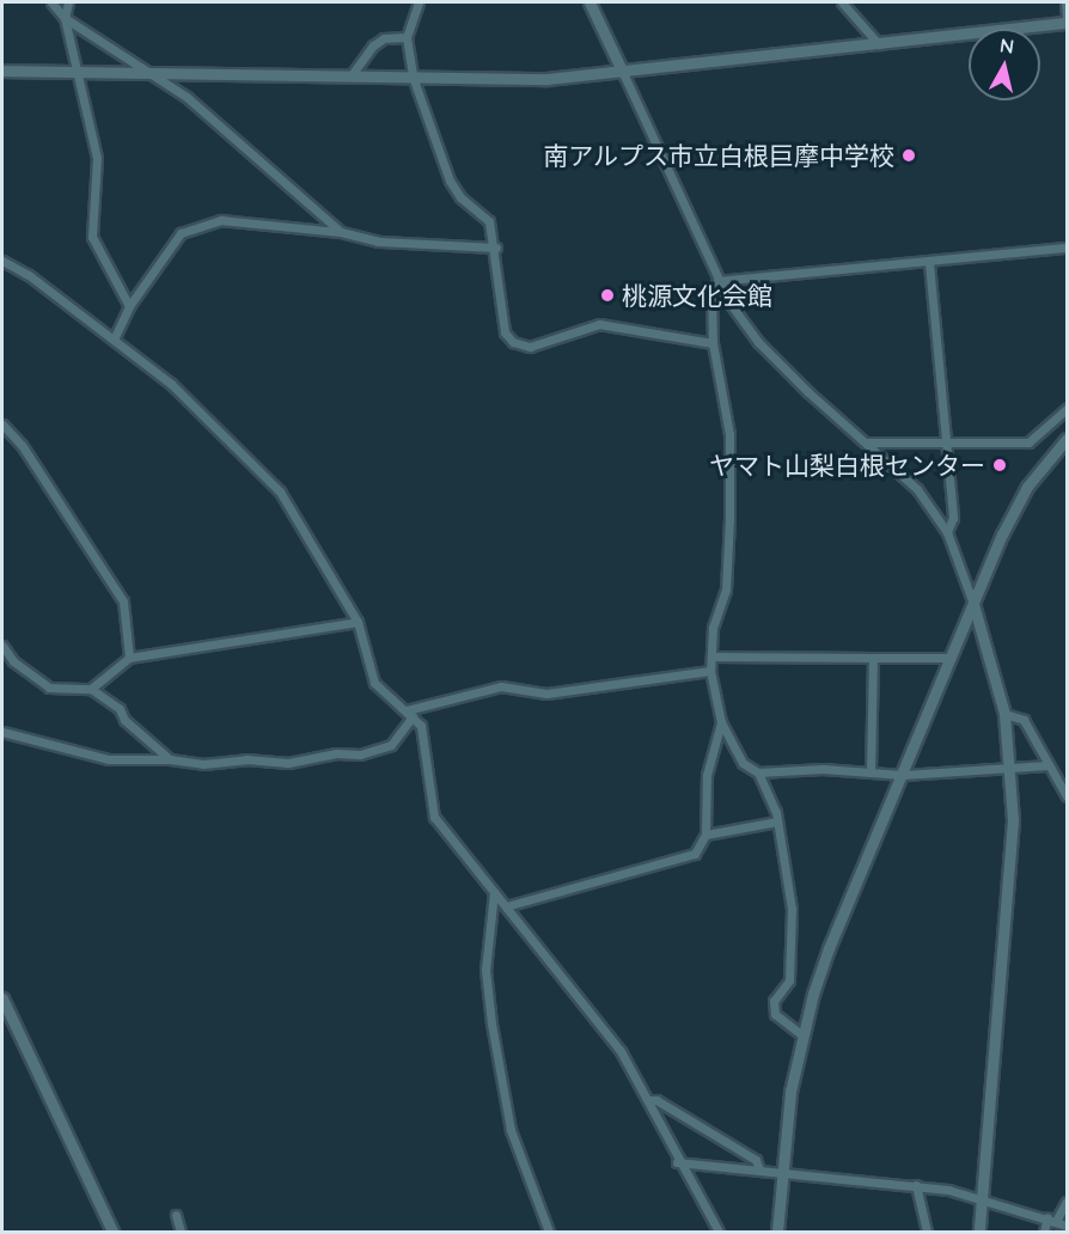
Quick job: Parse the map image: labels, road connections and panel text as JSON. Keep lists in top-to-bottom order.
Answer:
{
  "places": ["南アルプス市立白根巨摩中学校", "桃源文化会館", "ヤマト山梨白根センター"],
  "north": "top"
}
